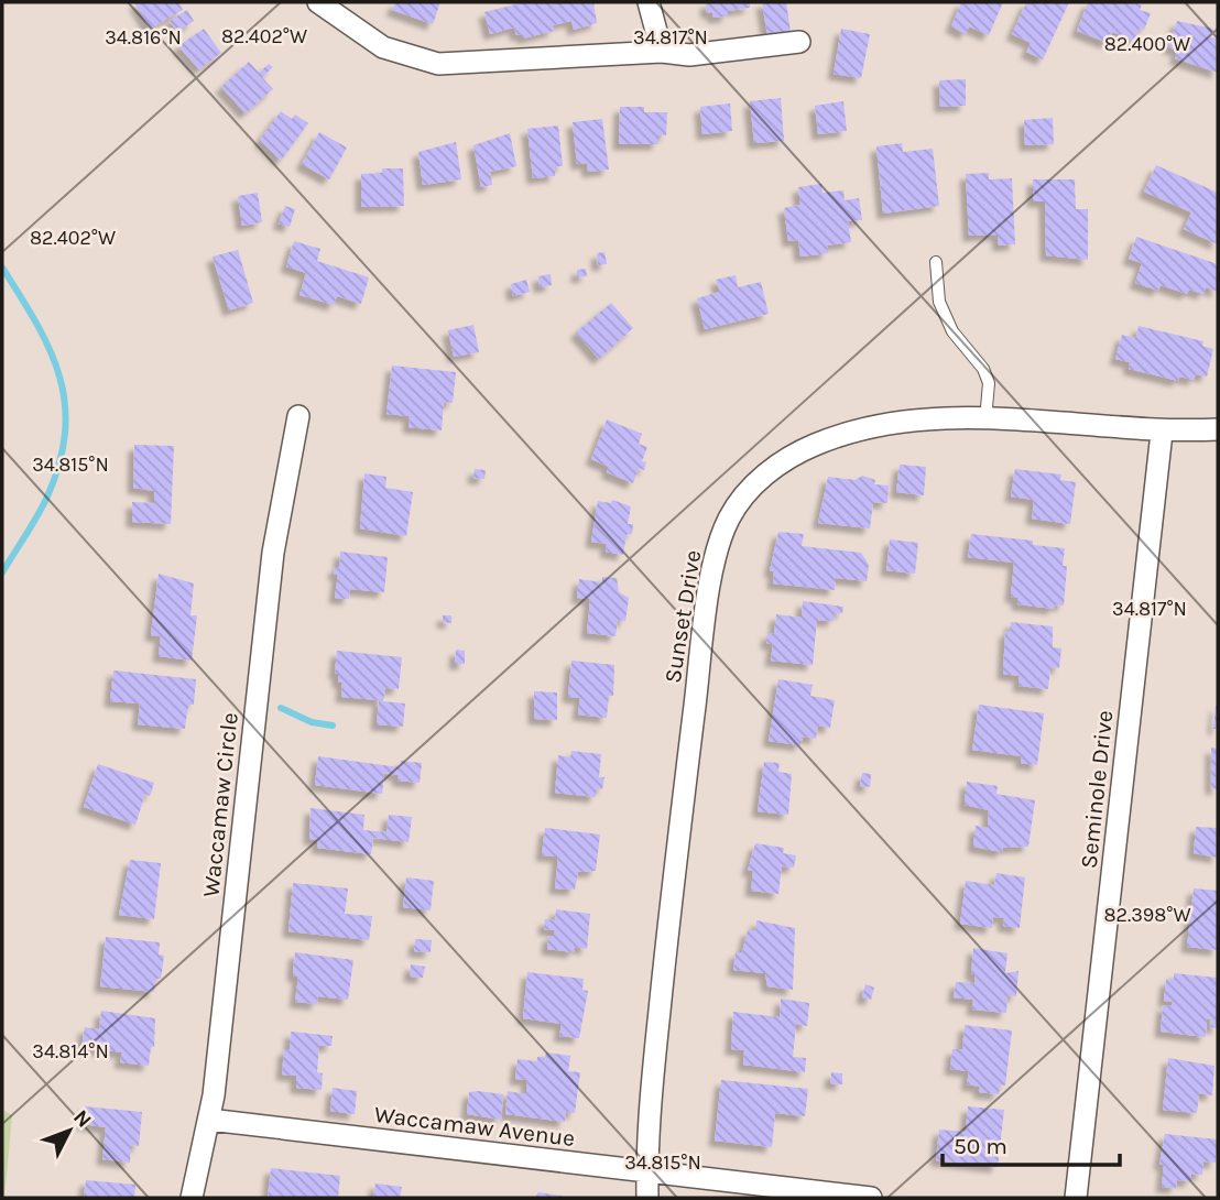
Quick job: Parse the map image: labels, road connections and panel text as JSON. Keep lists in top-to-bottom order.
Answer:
{
  "streets": {
    "street": [
      "Sunset Drive",
      "Seminole Drive",
      "Waccamaw Circle",
      "Waccamaw Avenue"
    ]
  },
  "crossings": [
    ["Sunset Drive", "Seminole Drive"],
    ["Sunset Drive", "Waccamaw Avenue"],
    ["Waccamaw Circle", "Waccamaw Avenue"]
  ],
  "scale_bar": "50 m",
  "north": "top right",
  "coordinates": [
    "82.402°W",
    "34.816°N",
    "34.817°N",
    "82.400°W",
    "34.815°N",
    "82.398°W",
    "34.814°N"
  ]
}
